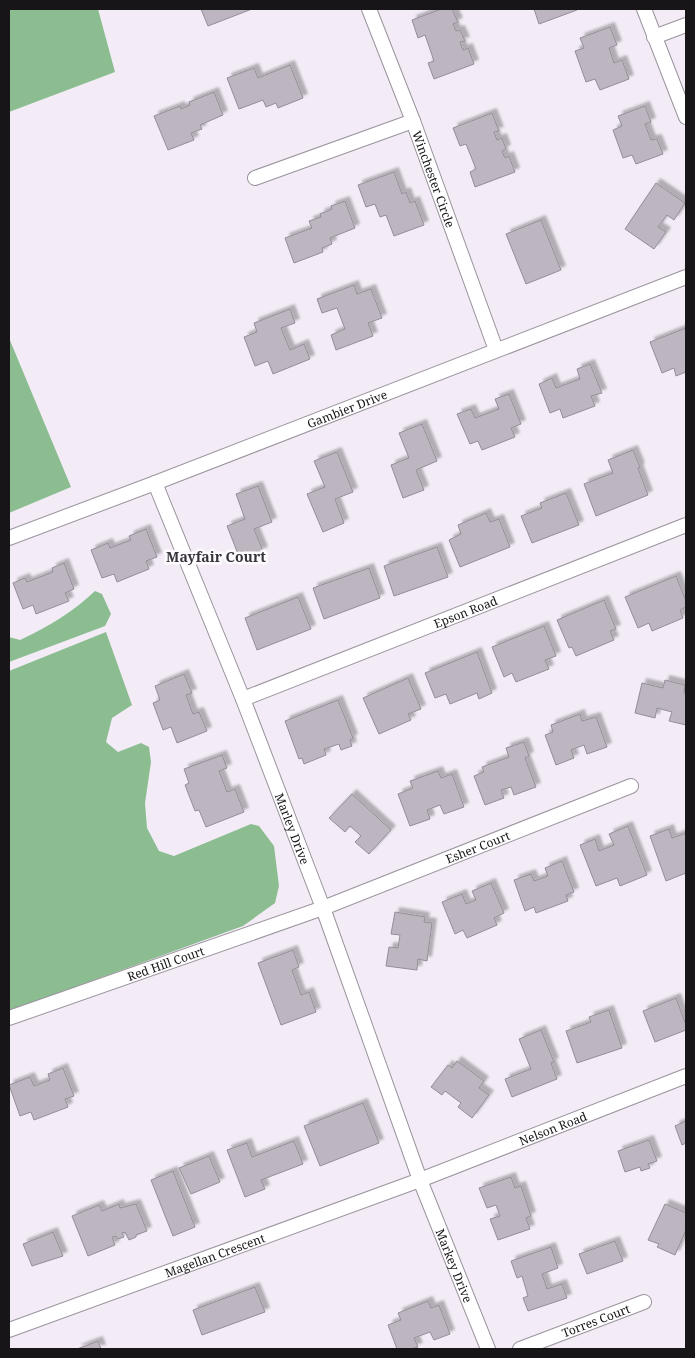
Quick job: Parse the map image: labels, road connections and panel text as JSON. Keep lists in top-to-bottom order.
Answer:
{
  "streets": {
    "street": [
      "Winchester Circle",
      "Gambier Drive",
      "Epson Road",
      "Marley Drive",
      "Esher Court",
      "Red Hill Court",
      "Nelson Road",
      "Magellan Crescent",
      "Markey Drive",
      "Torres Court"
    ]
  },
  "crossings": [
    ["Winchester Circle", "Gambier Drive"],
    ["Gambier Drive", "Marley Drive"],
    ["Epson Road", "Marley Drive"],
    ["Marley Drive", "Esher Court"],
    ["Marley Drive", "Red Hill Court"],
    ["Marley Drive", "Nelson Road"],
    ["Marley Drive", "Magellan Crescent"],
    ["Marley Drive", "Markey Drive"],
    ["Esher Court", "Red Hill Court"],
    ["Nelson Road", "Magellan Crescent"],
    ["Nelson Road", "Markey Drive"],
    ["Magellan Crescent", "Markey Drive"]
  ],
  "districts": ["Mayfair Court"]
}
